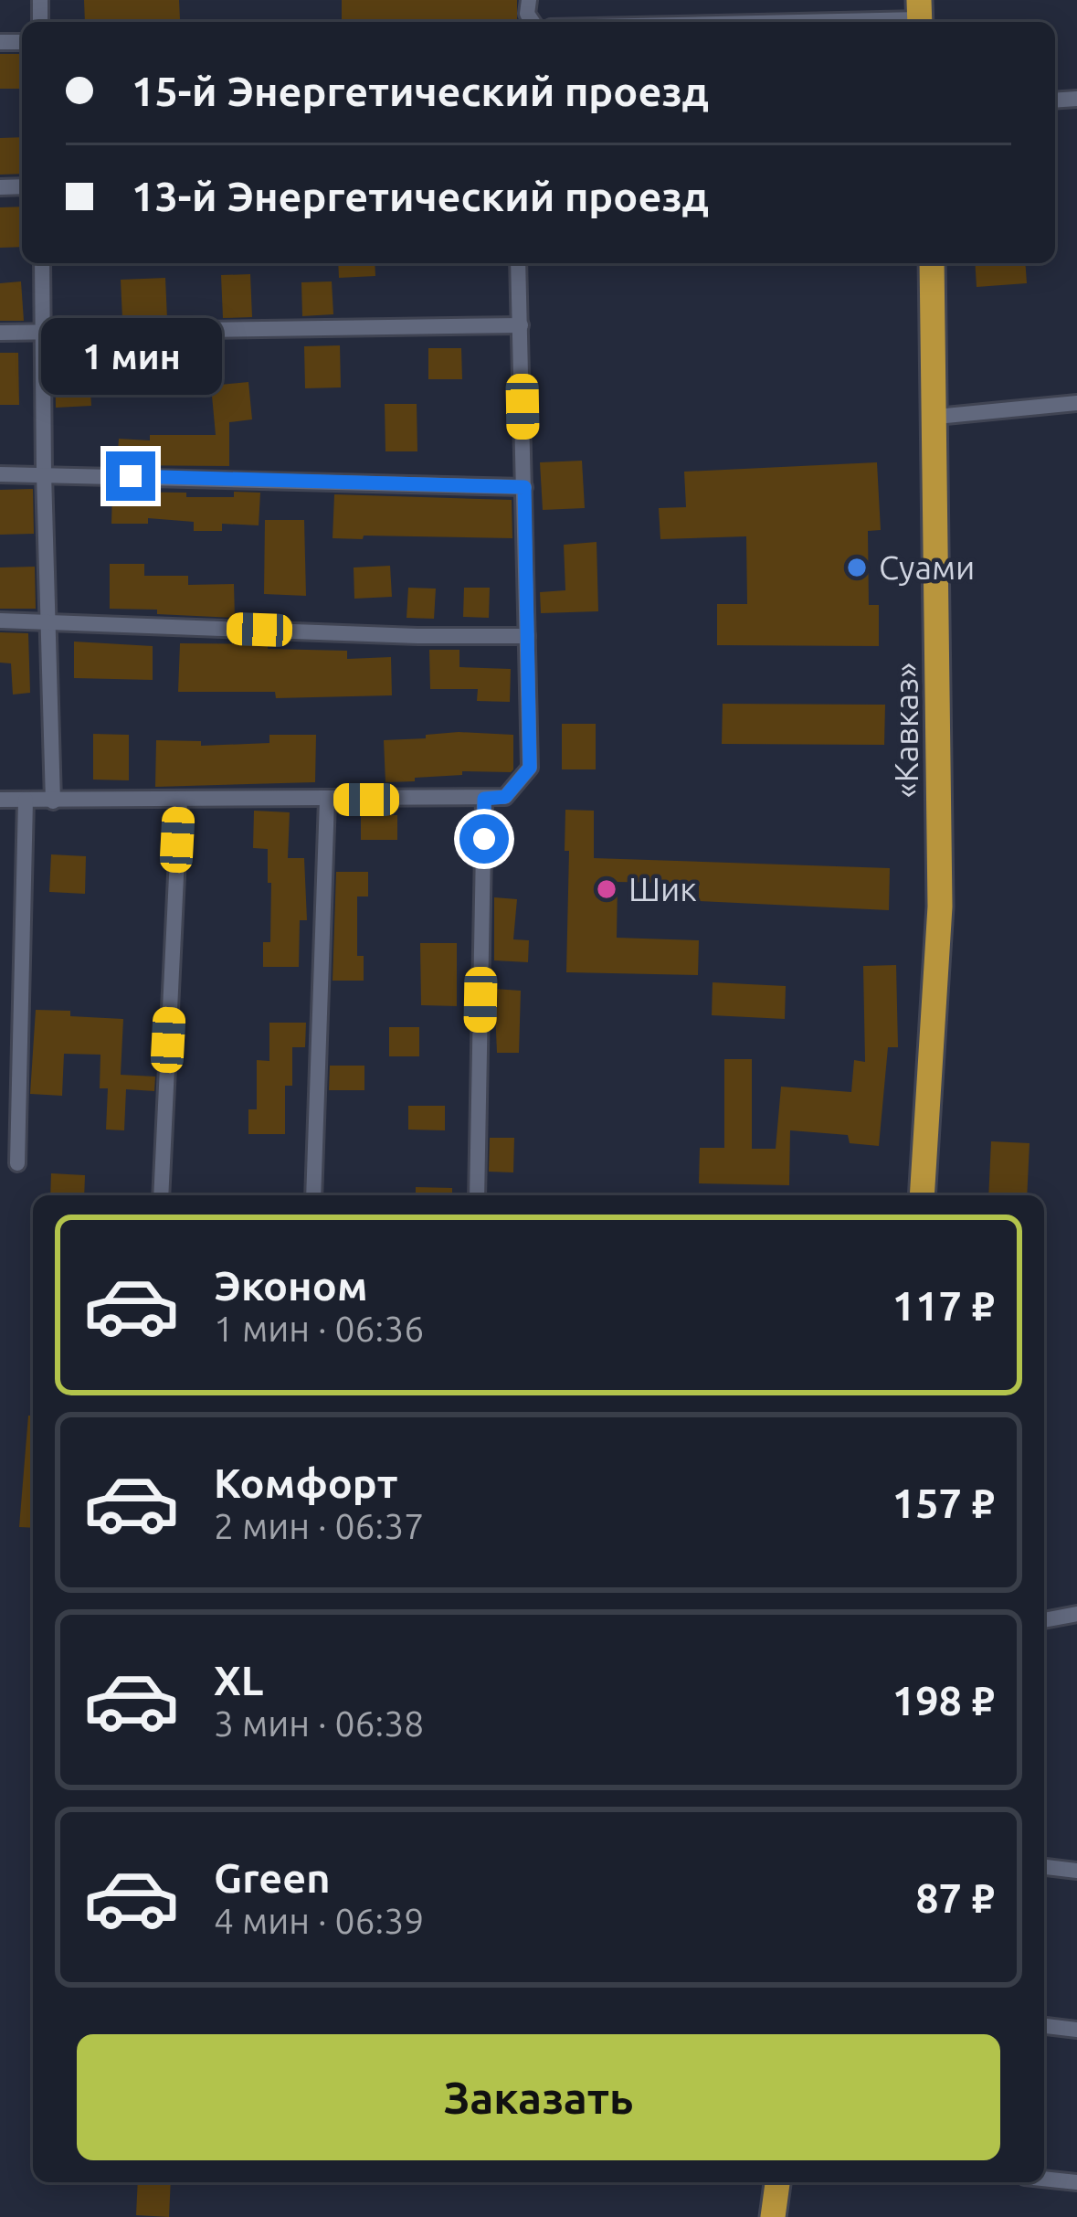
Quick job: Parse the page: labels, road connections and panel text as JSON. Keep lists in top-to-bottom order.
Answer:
{
  "streets": {
    "highway": ["«Кавказ»"]
  },
  "places": ["Суами", "Шик"],
  "page": {
    "banner": ["15-й Энергетический проезд", "13-й Энергетический проезд"],
    "bubble": "1 мин",
    "list": [
      {
        "name": "Эконом",
        "note": "1 мин · 06:36",
        "value": "117 ₽"
      },
      {
        "name": "Комфорт",
        "note": "2 мин · 06:37",
        "value": "157 ₽"
      },
      {
        "name": "XL",
        "note": "3 мин · 06:38",
        "value": "198 ₽"
      },
      {
        "name": "Green",
        "note": "4 мин · 06:39",
        "value": "87 ₽"
      }
    ],
    "buttons": "Заказать"
  }
}
